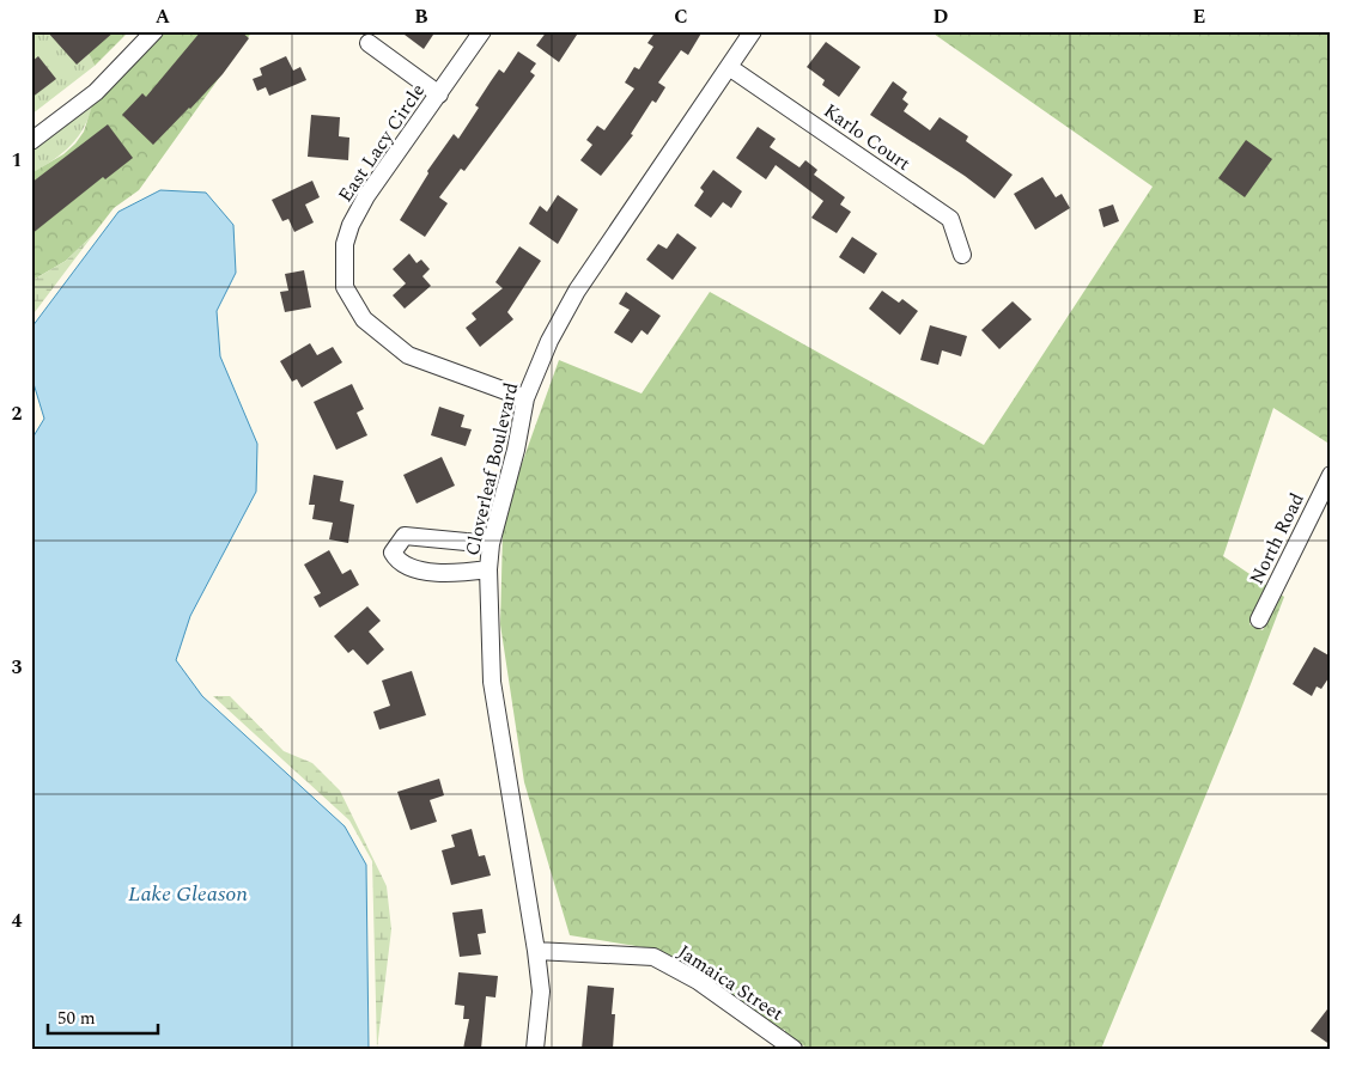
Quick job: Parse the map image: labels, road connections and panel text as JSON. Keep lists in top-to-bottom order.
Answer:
{
  "streets": {
    "street": [
      "Karlo Court",
      "East Lacy Circle",
      "Cloverleaf Boulevard",
      "North Road",
      "Jamaica Street"
    ]
  },
  "crossings": [
    ["Karlo Court", "Cloverleaf Boulevard"],
    ["East Lacy Circle", "Cloverleaf Boulevard"],
    ["Cloverleaf Boulevard", "Jamaica Street"]
  ],
  "water": ["Lake Gleason"],
  "scale_bar": "50 m",
  "grid": {
    "columns": [
      "A",
      "B",
      "C",
      "D",
      "E"
    ],
    "rows": [
      "1",
      "2",
      "3",
      "4"
    ]
  }
}
